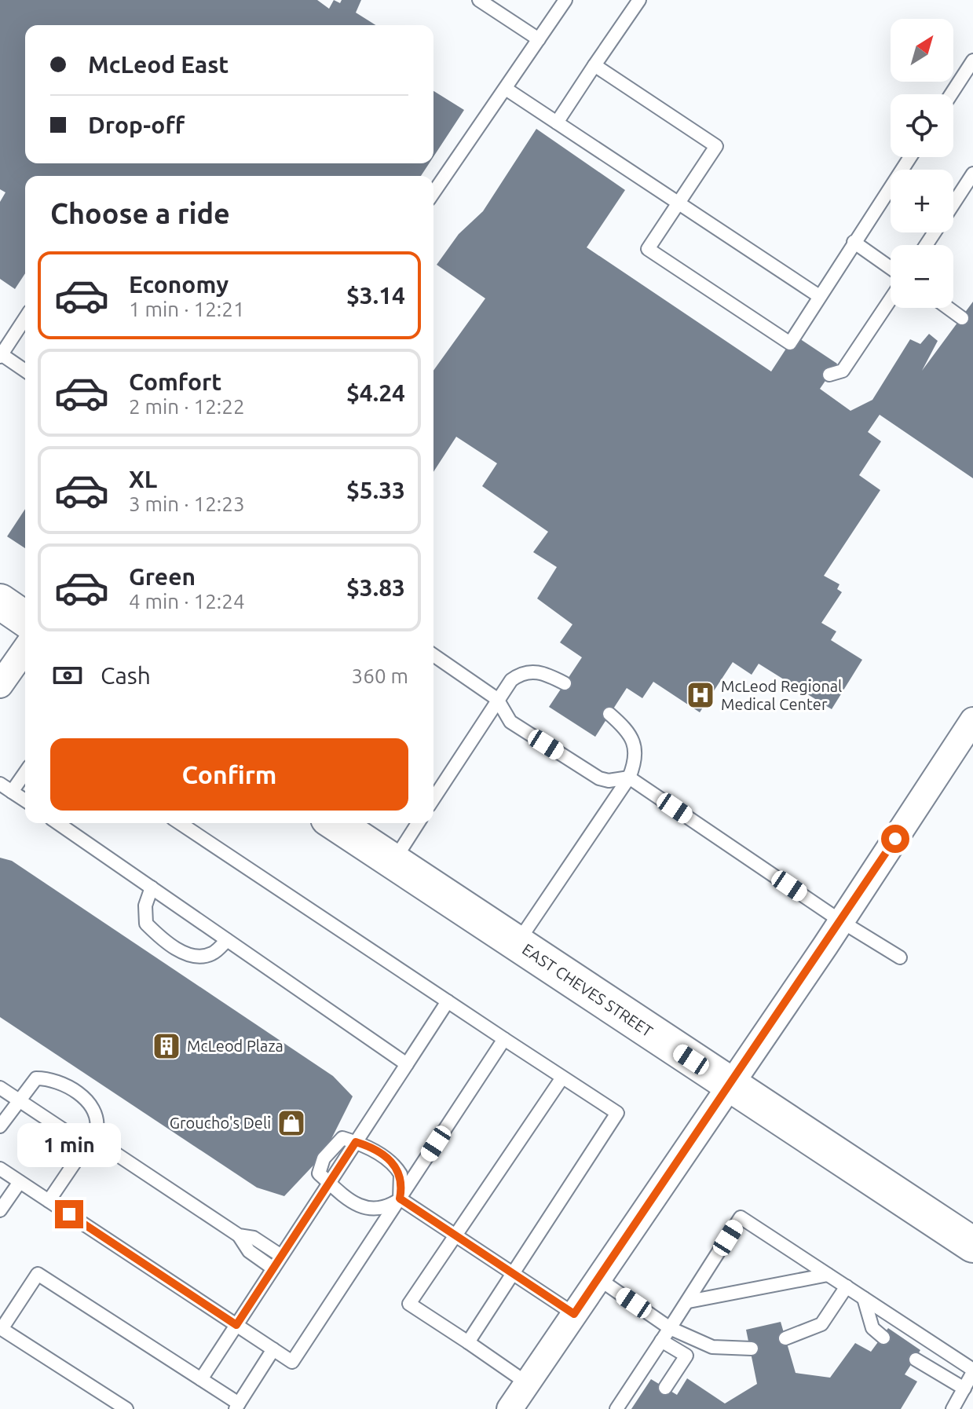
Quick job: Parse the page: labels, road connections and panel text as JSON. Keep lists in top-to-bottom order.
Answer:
{
  "streets": {
    "main road": ["EAST CHEVES STREET"]
  },
  "places": {
    "hospital": ["McLeod Regional Medical Center"],
    "building": ["McLeod Plaza"],
    "shop": ["Groucho's Deli"]
  },
  "north": "top right",
  "page": {
    "map_buttons": ["+", "−"],
    "banner": ["McLeod East", "Drop-off"],
    "heading": "Choose a ride",
    "list": [
      {
        "name": "Economy",
        "note": "1 min · 12:21",
        "value": "$3.14"
      },
      {
        "name": "Comfort",
        "note": "2 min · 12:22",
        "value": "$4.24"
      },
      {
        "name": "XL",
        "note": "3 min · 12:23",
        "value": "$5.33"
      },
      {
        "name": "Green",
        "note": "4 min · 12:24",
        "value": "$3.83"
      }
    ],
    "pay": ["Cash", "360 m"],
    "buttons": "Confirm",
    "bubble": "1 min"
  }
}
